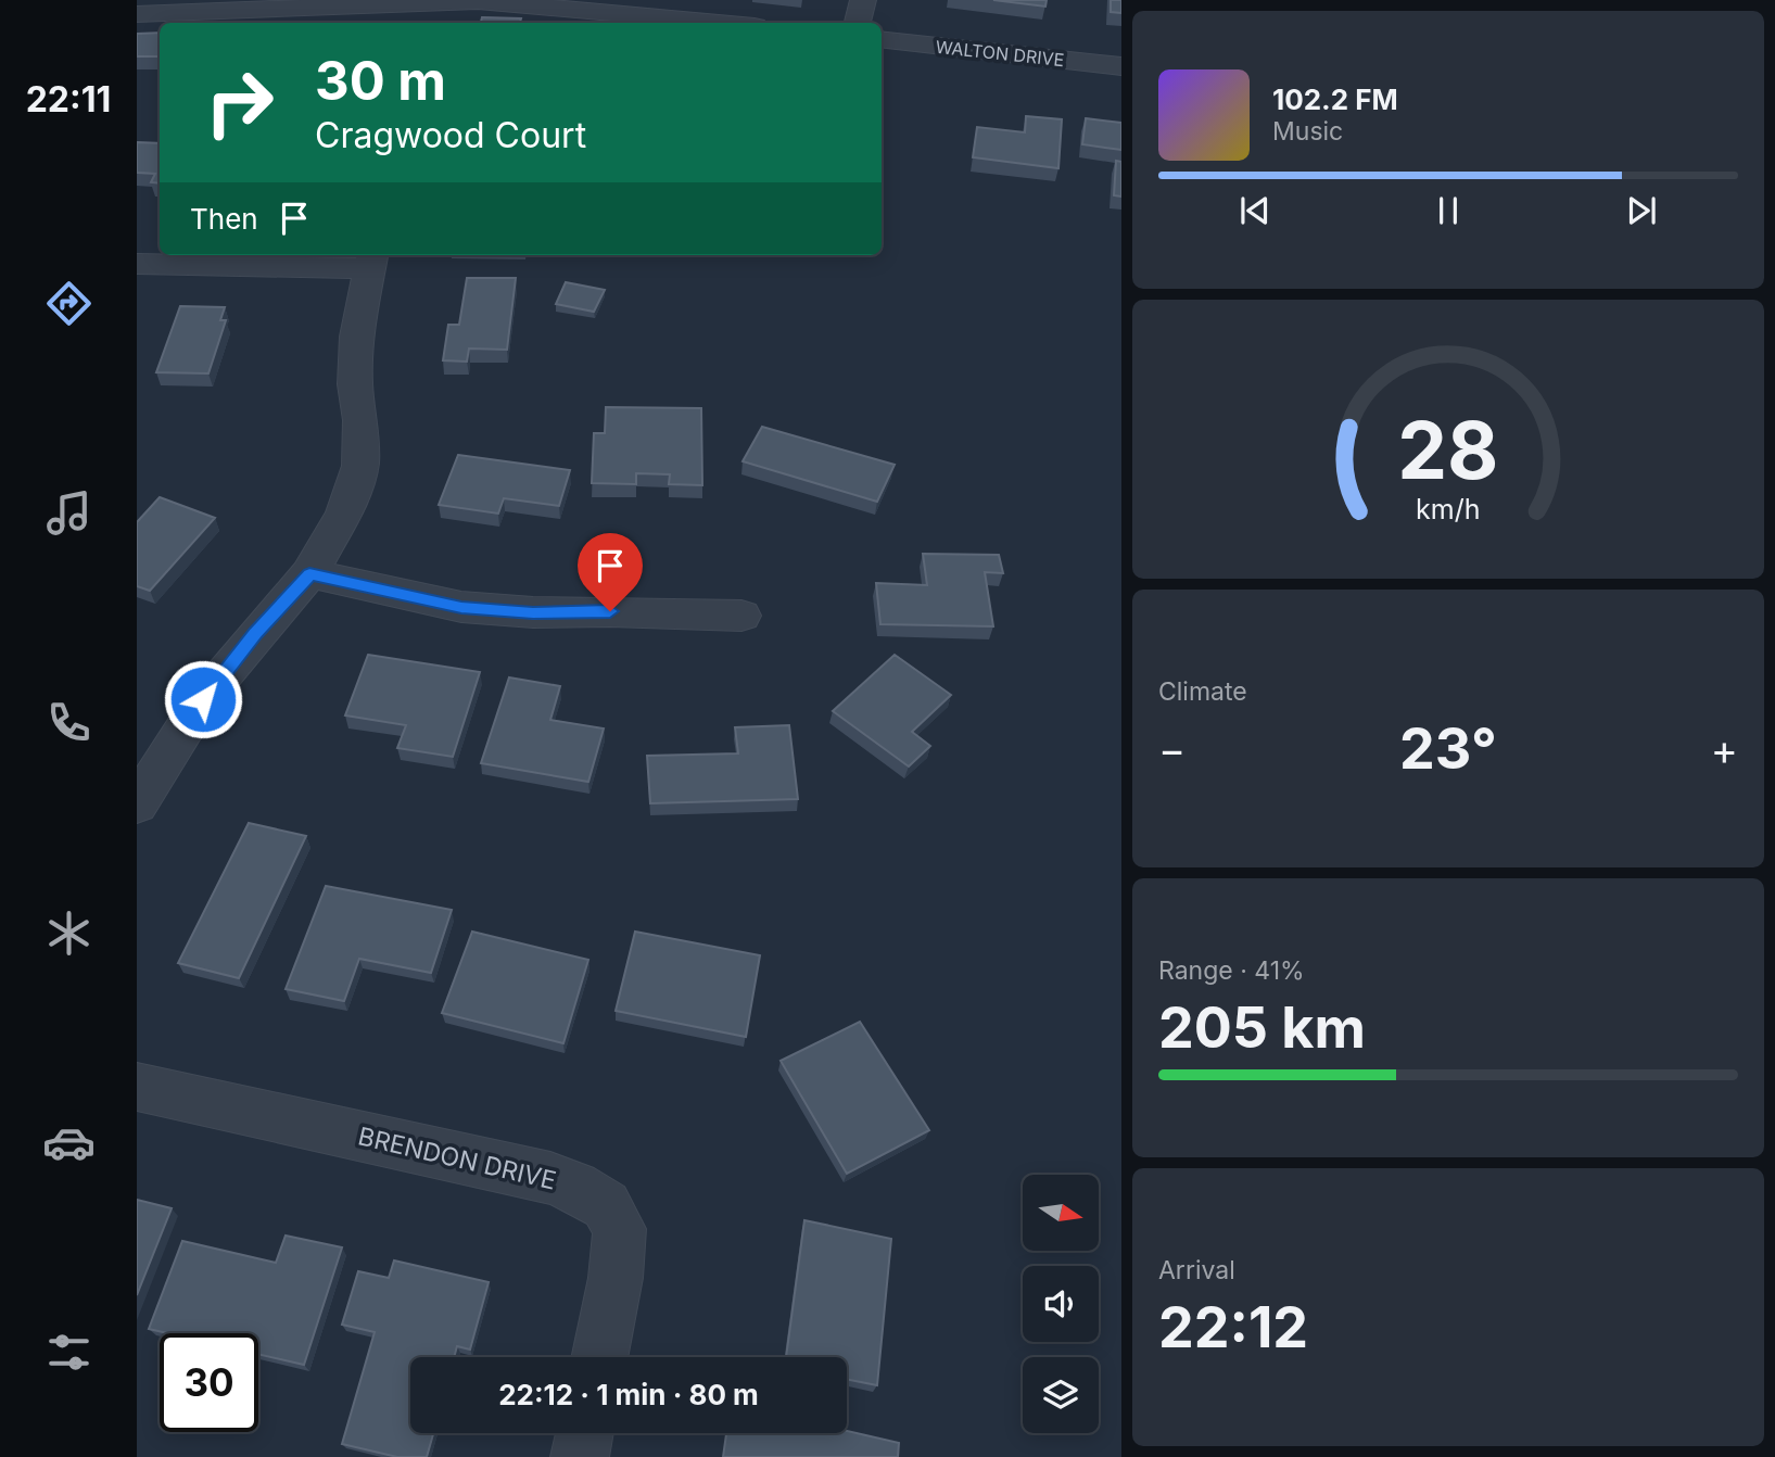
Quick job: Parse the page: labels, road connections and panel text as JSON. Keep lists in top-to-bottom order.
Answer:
{
  "streets": {
    "street": ["WALTON DRIVE", "BRENDON DRIVE"]
  },
  "north": "right",
  "page": {
    "tabs": "22:11",
    "turn": ["30 m", "Cragwood Court"],
    "song": ["102.2 FM", "Music"],
    "then": "Then",
    "tile": [
      "Climate",
      ["Range · 41%", "205 km"],
      ["Arrival", "22:12"]
    ],
    "heat": ["−", "23°", "+"],
    "limit": "30",
    "trip": "22:12 · 1 min · 80 m",
    "gauge": ["28", "km/h"]
  }
}
